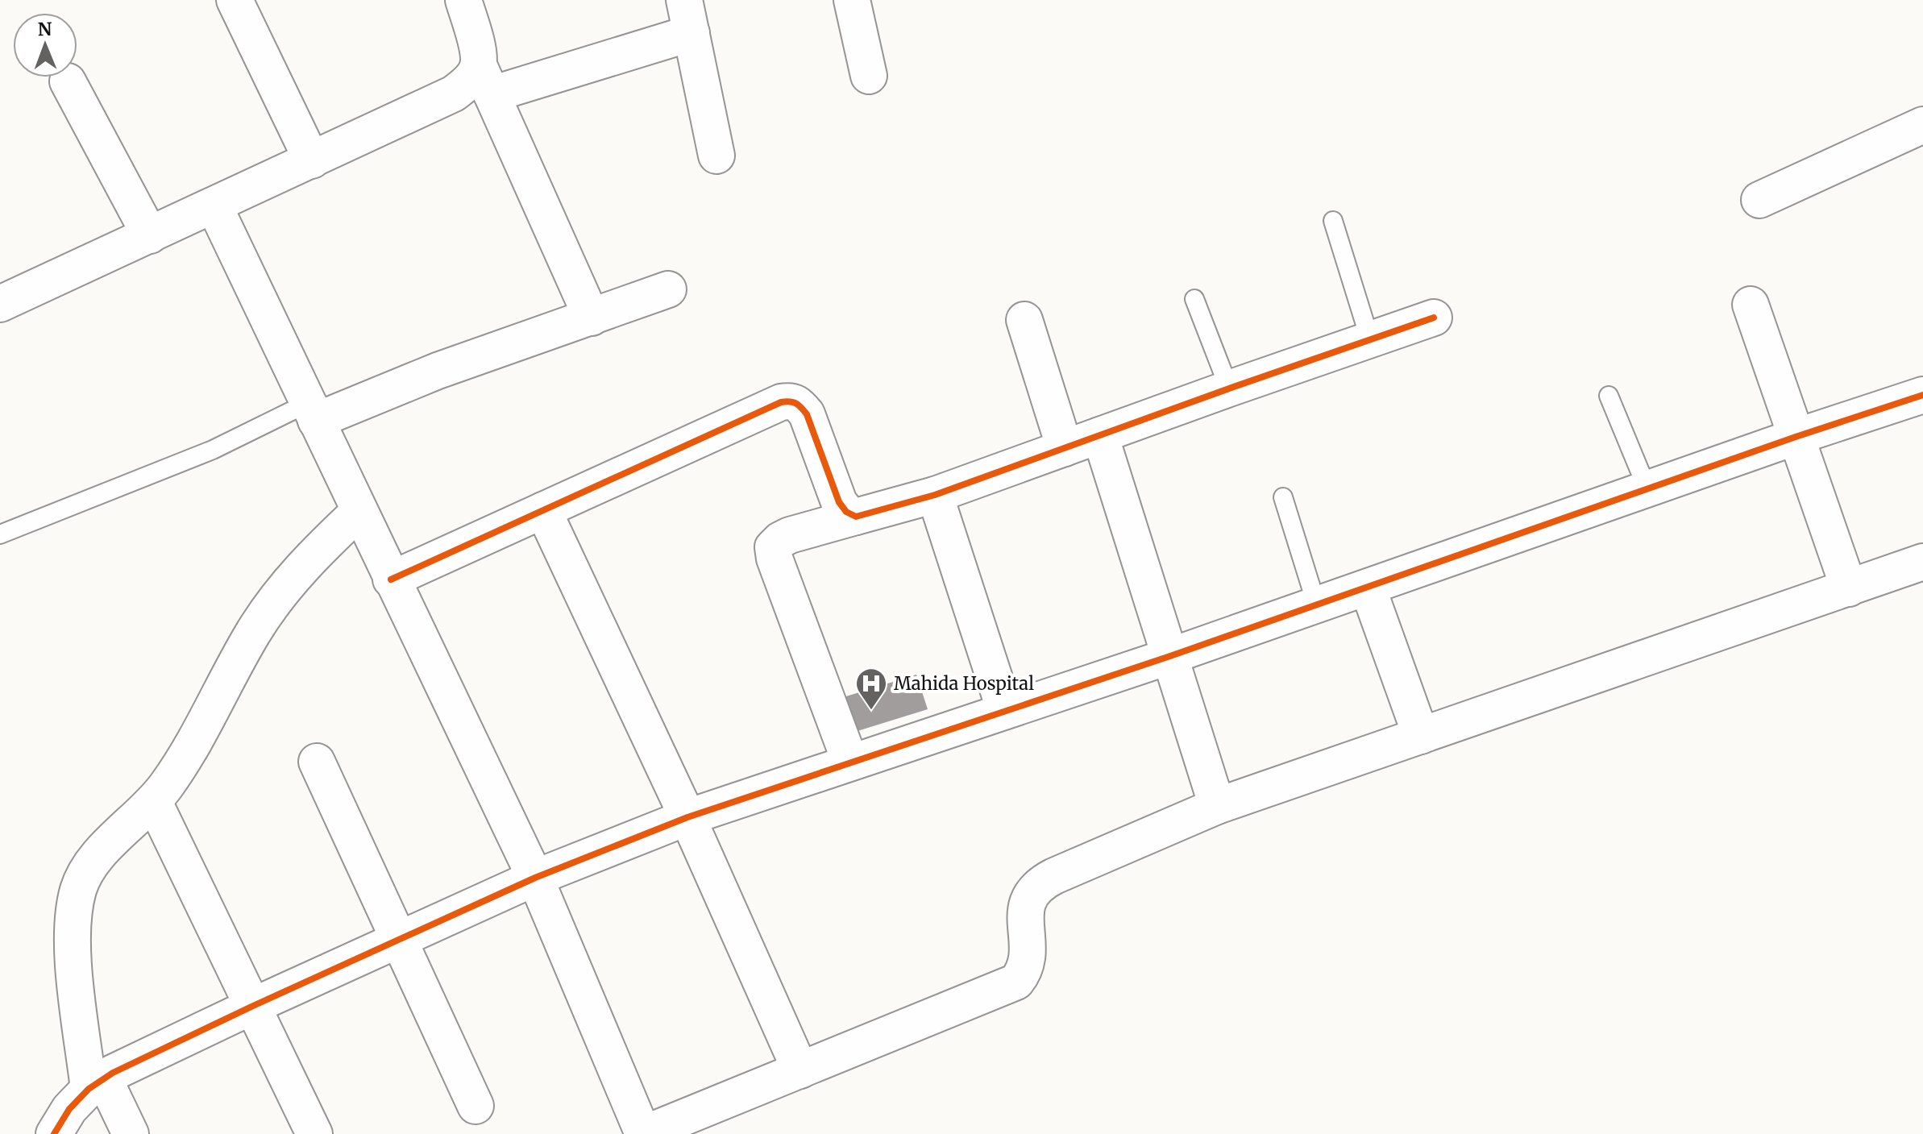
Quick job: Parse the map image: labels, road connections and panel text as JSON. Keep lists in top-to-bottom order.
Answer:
{
  "places": {
    "hospital": ["Mahida Hospital"]
  },
  "north": "top"
}
